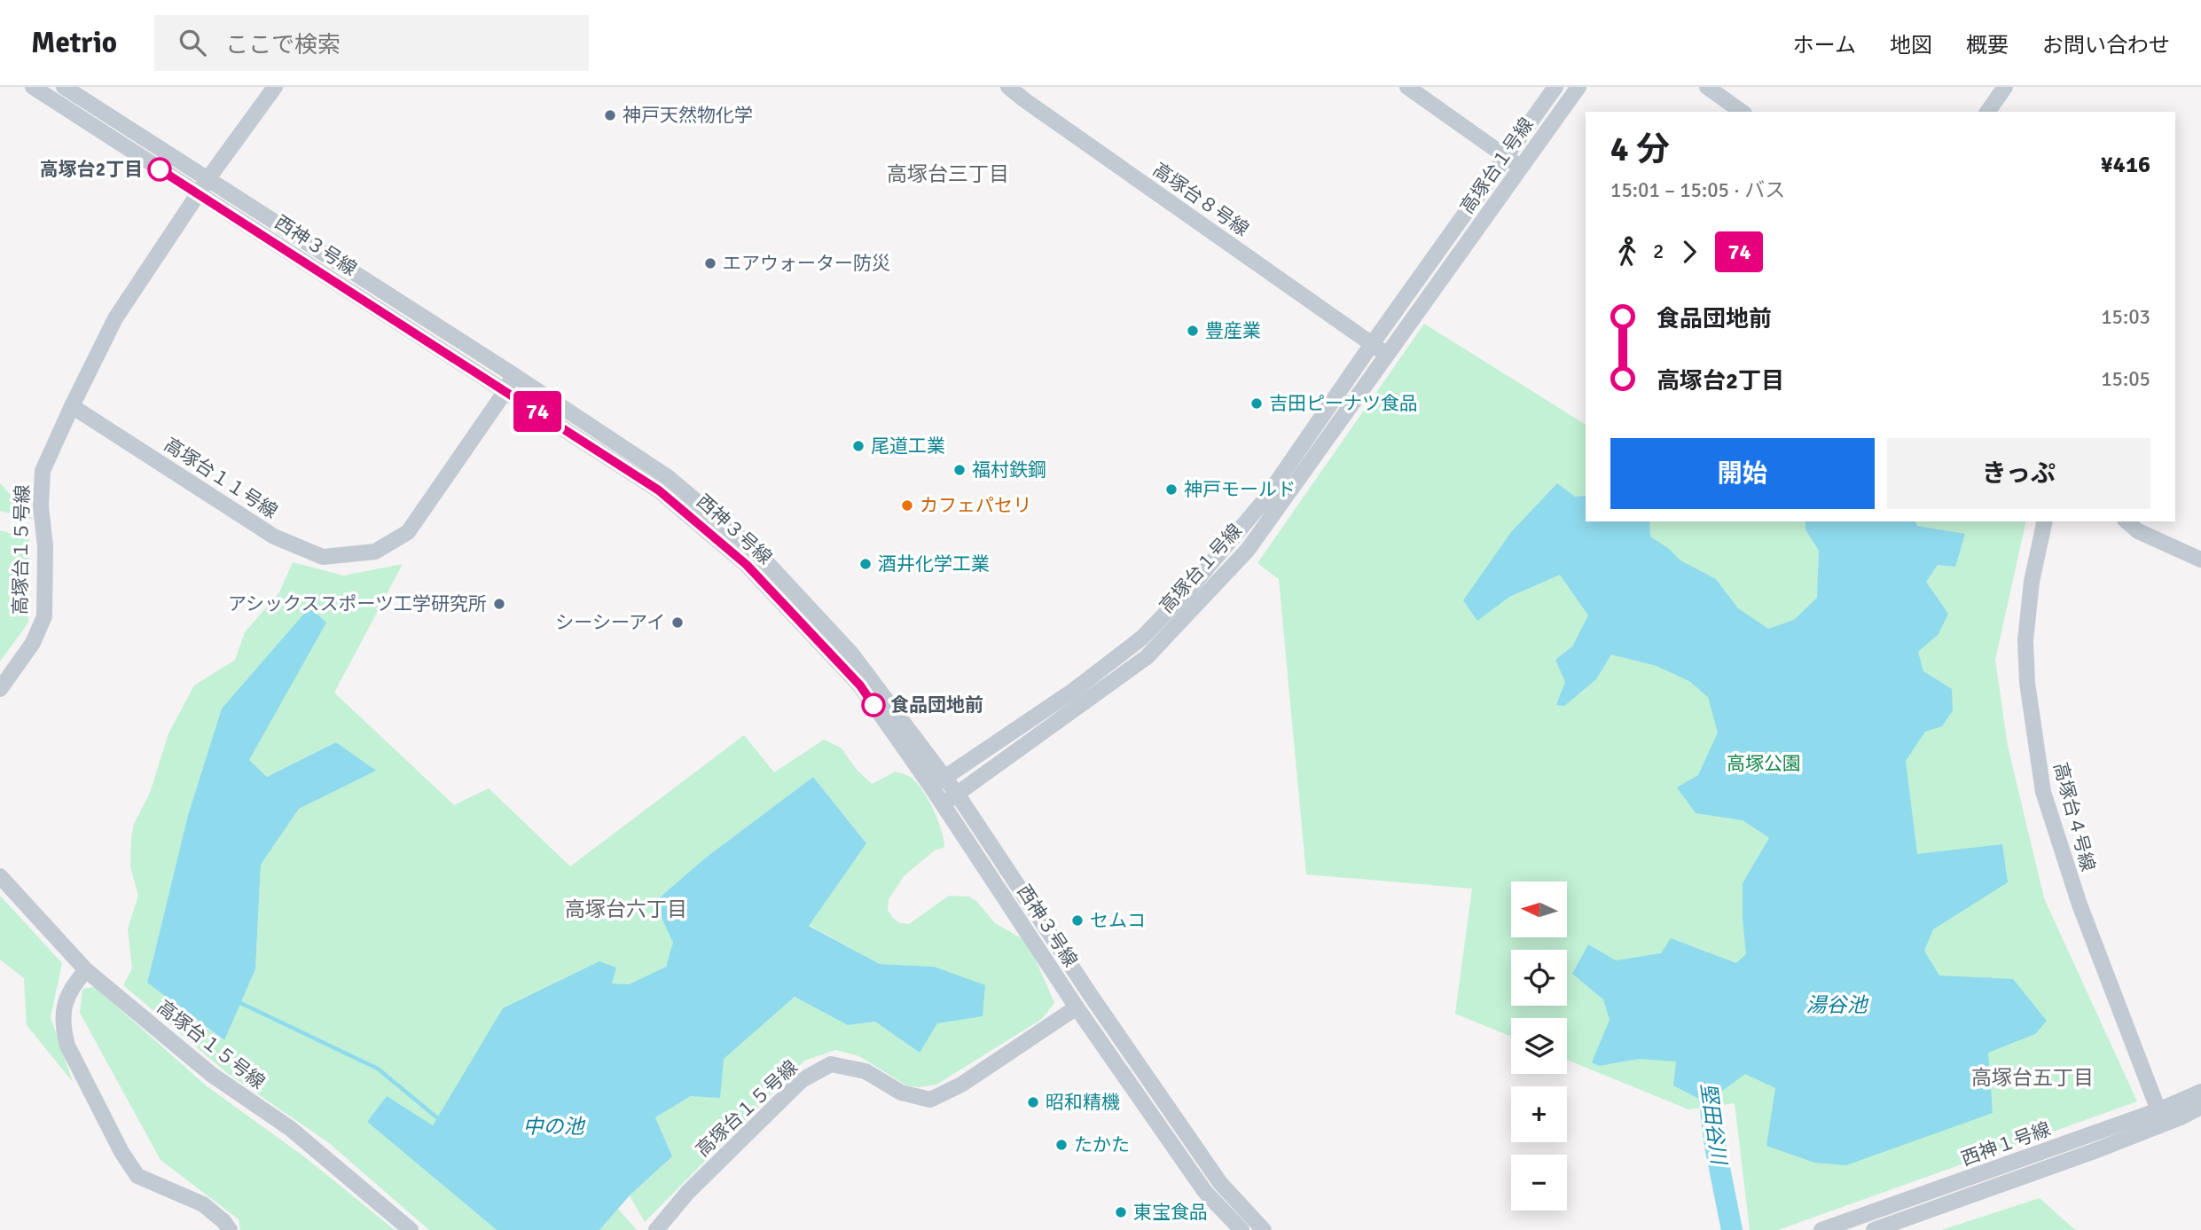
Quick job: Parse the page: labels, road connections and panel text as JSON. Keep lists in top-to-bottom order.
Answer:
{
  "streets": {
    "street": [
      "高塚台１号線",
      "高塚台８号線",
      "西神３号線",
      "高塚台１１号線",
      "高塚台１５号線",
      "高塚台４号線",
      "西神１号線"
    ]
  },
  "crossings": [
    ["高塚台１号線", "高塚台８号線"],
    ["高塚台１号線", "西神３号線"],
    ["西神３号線", "高塚台１１号線"],
    ["西神３号線", "高塚台１５号線"],
    ["高塚台１１号線", "高塚台１５号線"],
    ["高塚台４号線", "西神１号線"]
  ],
  "districts": ["高塚台三丁目", "高塚台六丁目", "高塚台五丁目"],
  "water": ["湯谷池", "堅田谷川", "中の池"],
  "parks": ["高塚公園"],
  "places": [
    "神戸天然物化学",
    "高塚台2丁目",
    "エアウォーター防災",
    "豊産業",
    "吉田ピーナツ食品",
    "尾道工業",
    "福村鉄鋼",
    "神戸モールド",
    "カフェパセリ",
    "酒井化学工業",
    "アシックススポーツ工学研究所",
    "シーシーアイ",
    "食品団地前",
    "セムコ",
    "昭和精機",
    "たかた",
    "東宝食品"
  ],
  "lines": ["bus line 74"],
  "north": "left",
  "page": {
    "header": "Metrio",
    "search": "ここで検索",
    "nav": [
      "ホーム",
      "地図",
      "概要",
      "お問い合わせ"
    ],
    "on_map": "74",
    "heading": ["4 分", "15:01 – 15:05 · バス", "¥416"],
    "legs": ["2", "74"],
    "list": [
      {
        "name": "食品団地前",
        "value": "15:03"
      },
      {
        "name": "高塚台2丁目",
        "value": "15:05"
      }
    ],
    "buttons": ["開始", "きっぷ"],
    "map_buttons": ["+", "−"]
  }
}
